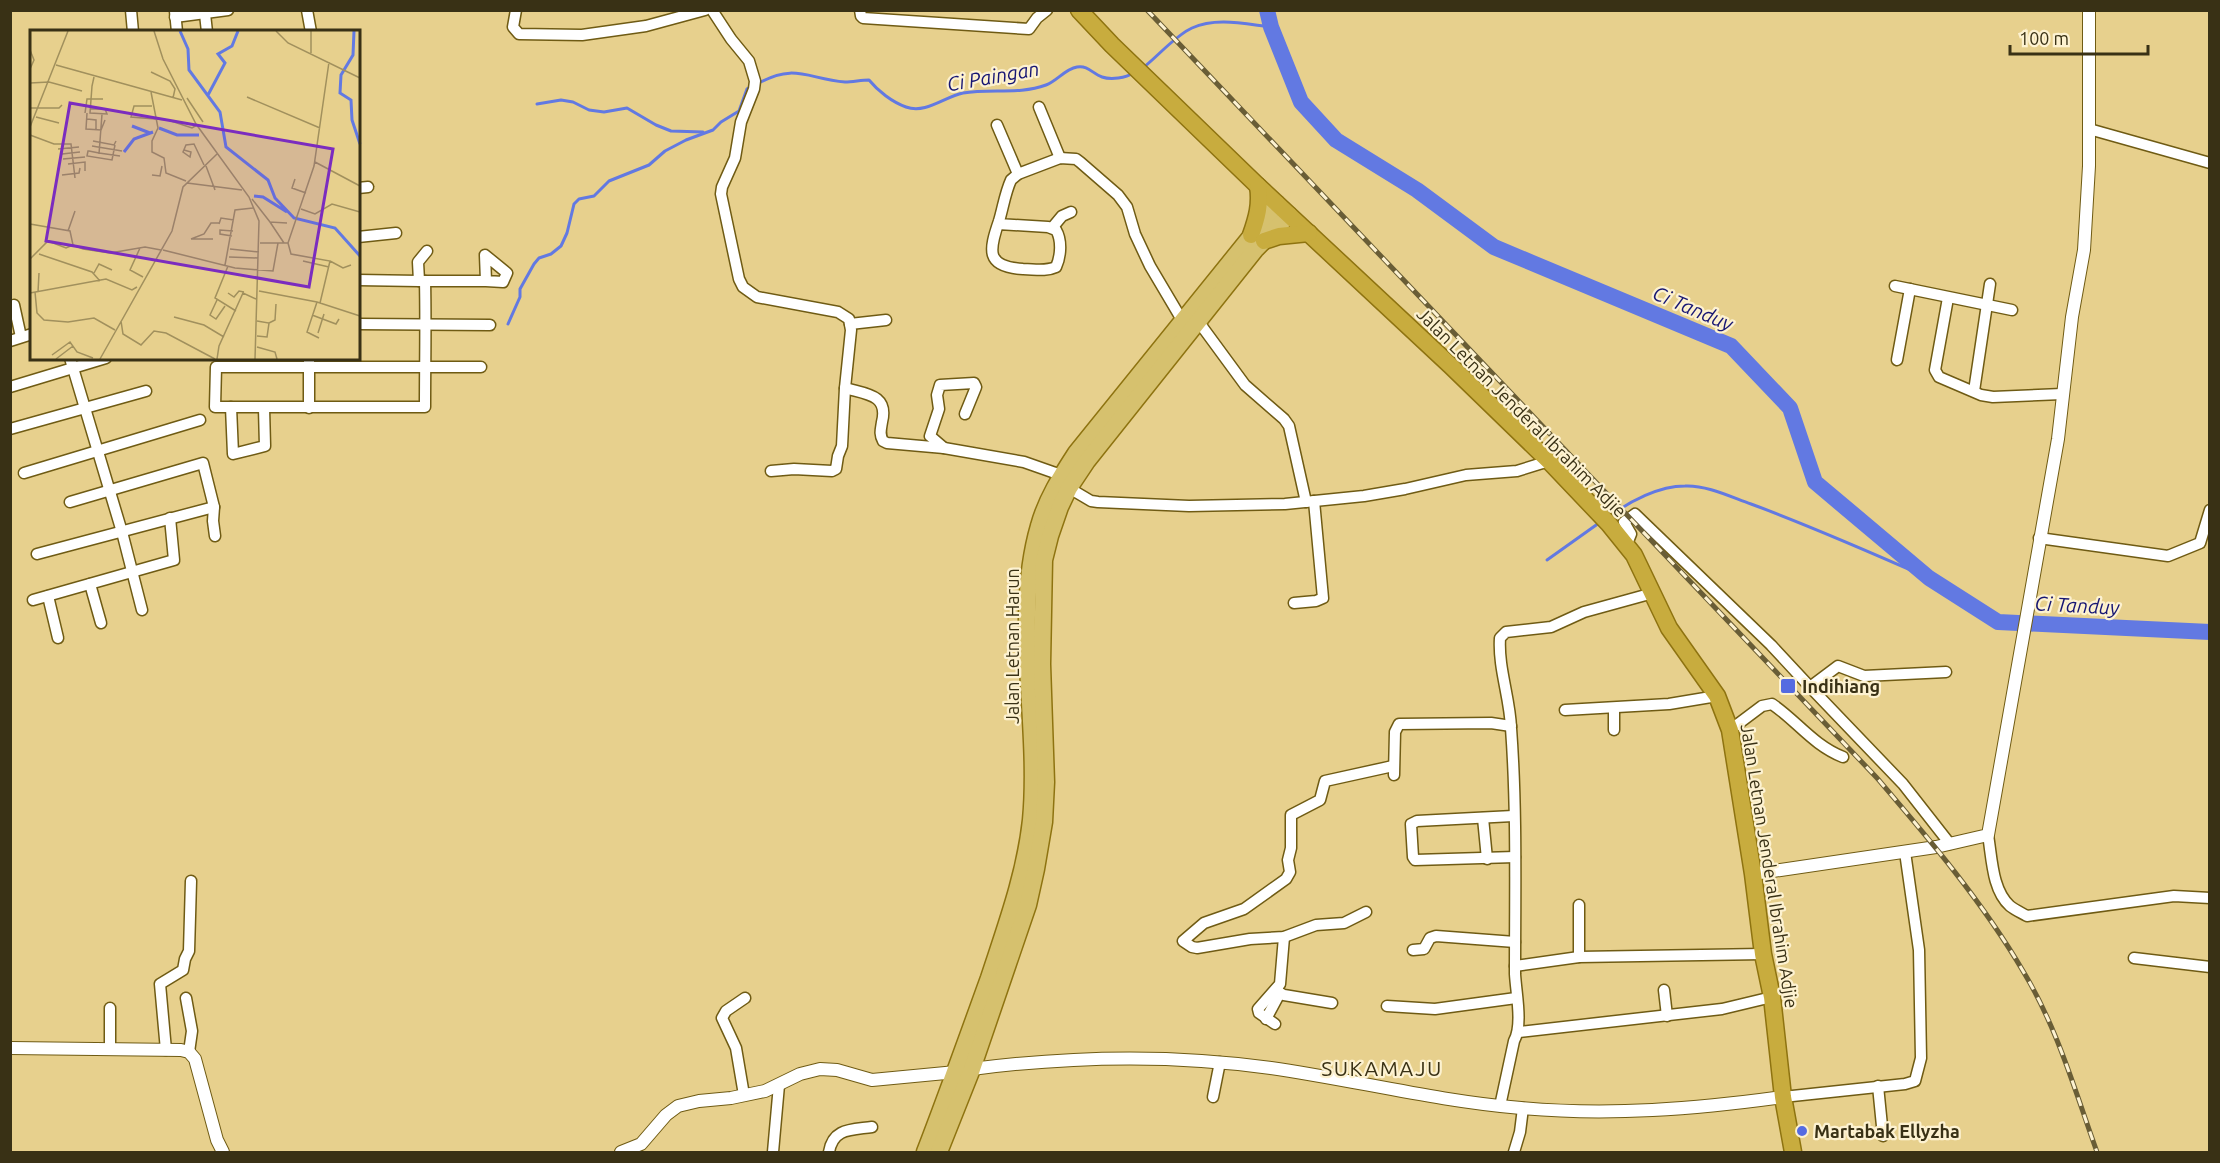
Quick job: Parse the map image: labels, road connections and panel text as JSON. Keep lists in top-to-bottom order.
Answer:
{
  "streets": {
    "highway": ["Jalan Letnan Jenderal Ibrahim Adjie"],
    "main road": ["Jalan Letnan Harun"]
  },
  "crossings": [
    ["Jalan Letnan Jenderal Ibrahim Adjie", "Jalan Letnan Harun"]
  ],
  "districts": ["SUKAMAJU"],
  "water": ["Ci Paingan", "Ci Tanduy"],
  "places": {
    "transit": ["Indihiang"],
    "other": ["Martabak Ellyzha"]
  },
  "scale_bar": "100 m"
}
